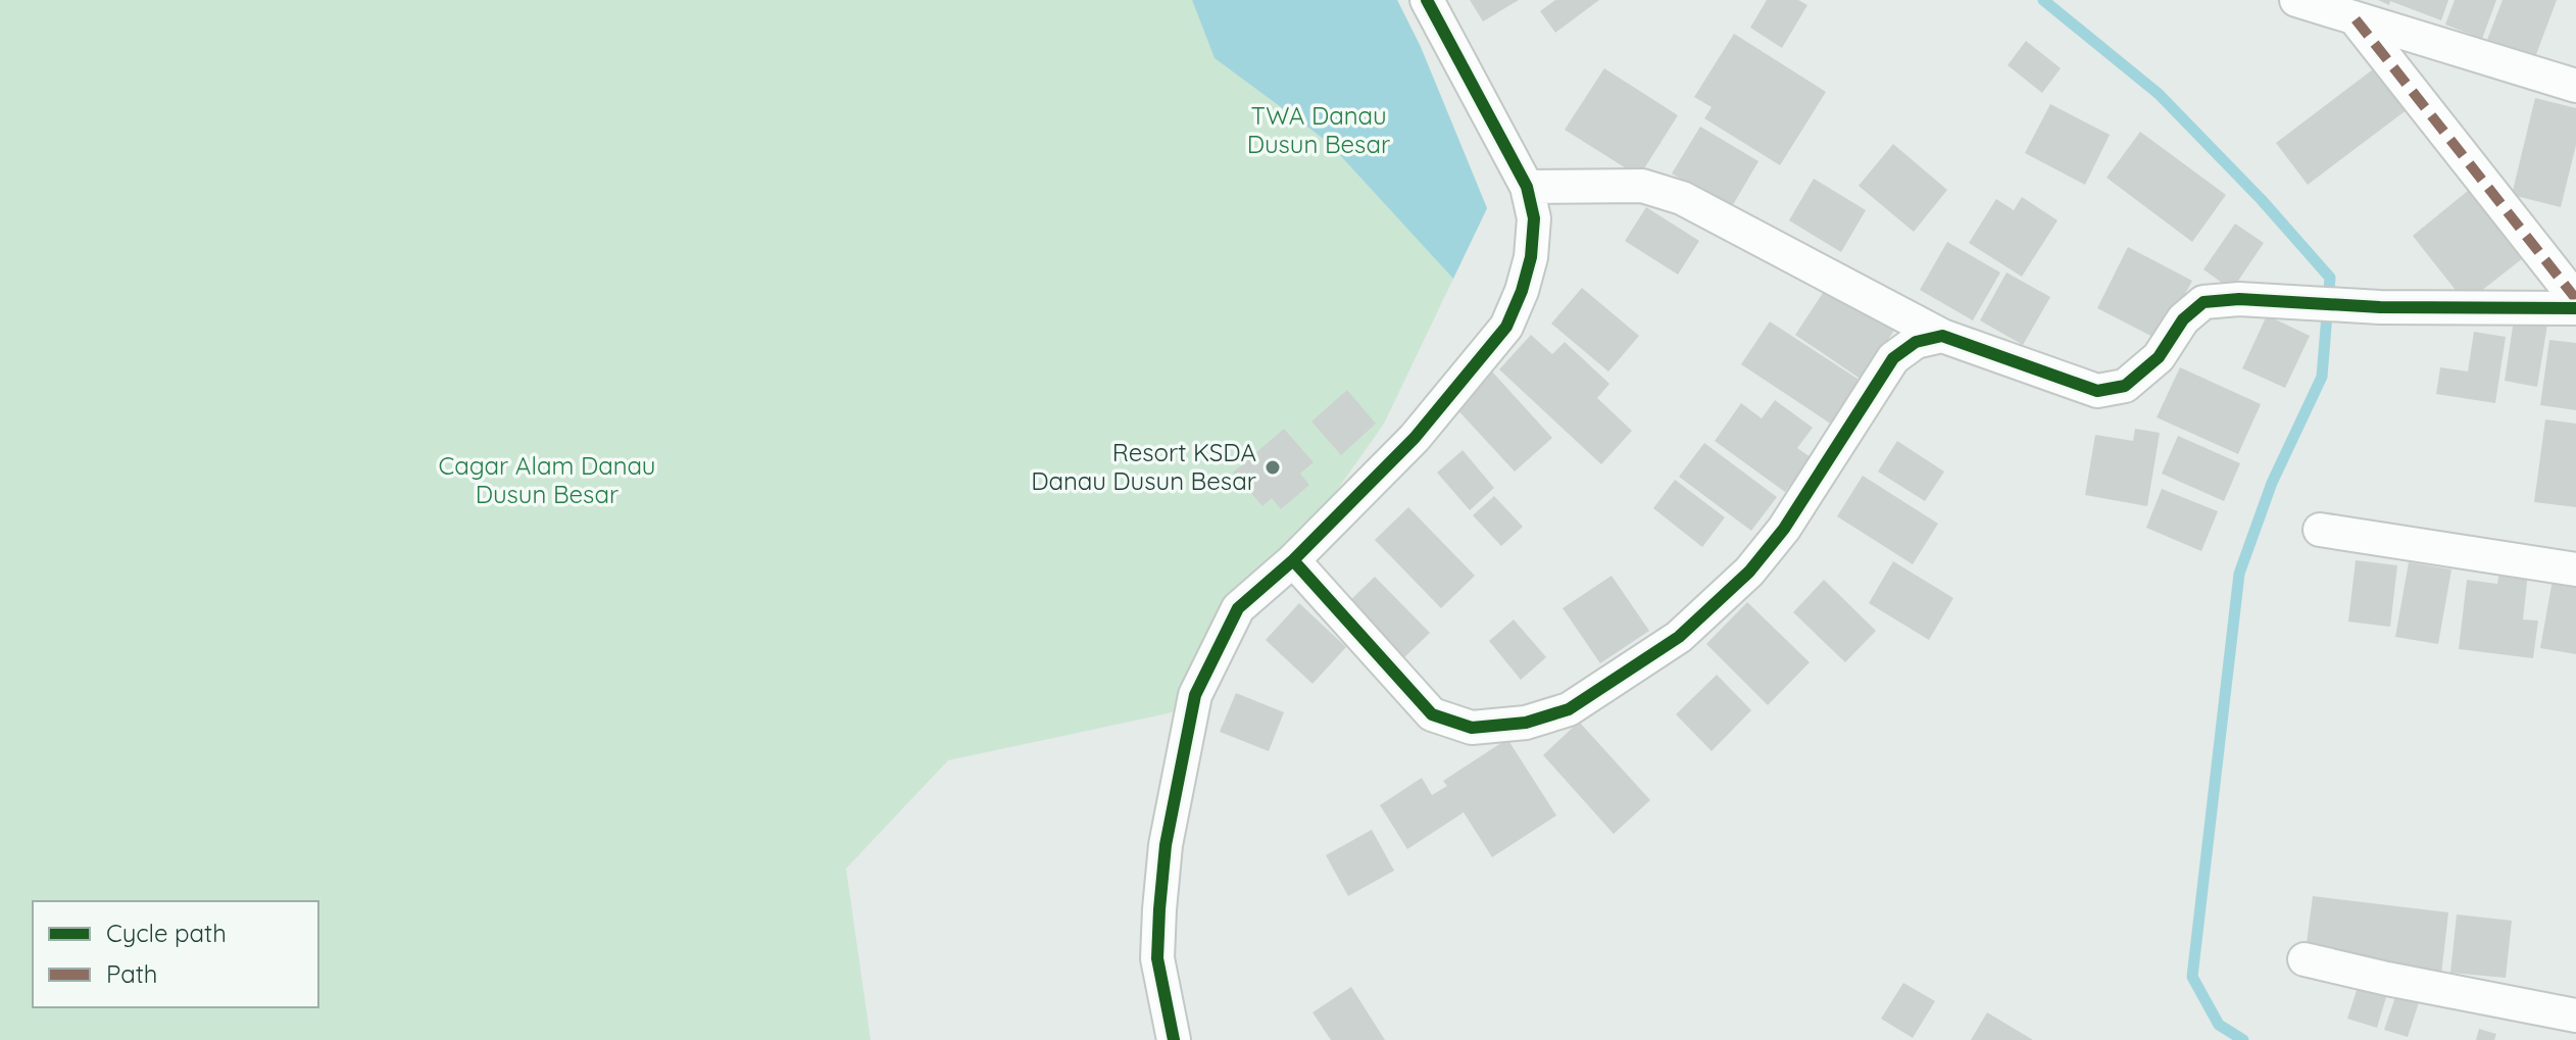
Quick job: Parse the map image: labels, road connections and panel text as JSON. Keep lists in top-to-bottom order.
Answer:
{
  "parks": ["TWA Danau Dusun Besar", "Cagar Alam Danau Dusun Besar"],
  "places": ["Resort KSDA Danau Dusun Besar"],
  "legend": ["Cycle path", "Path"]
}
